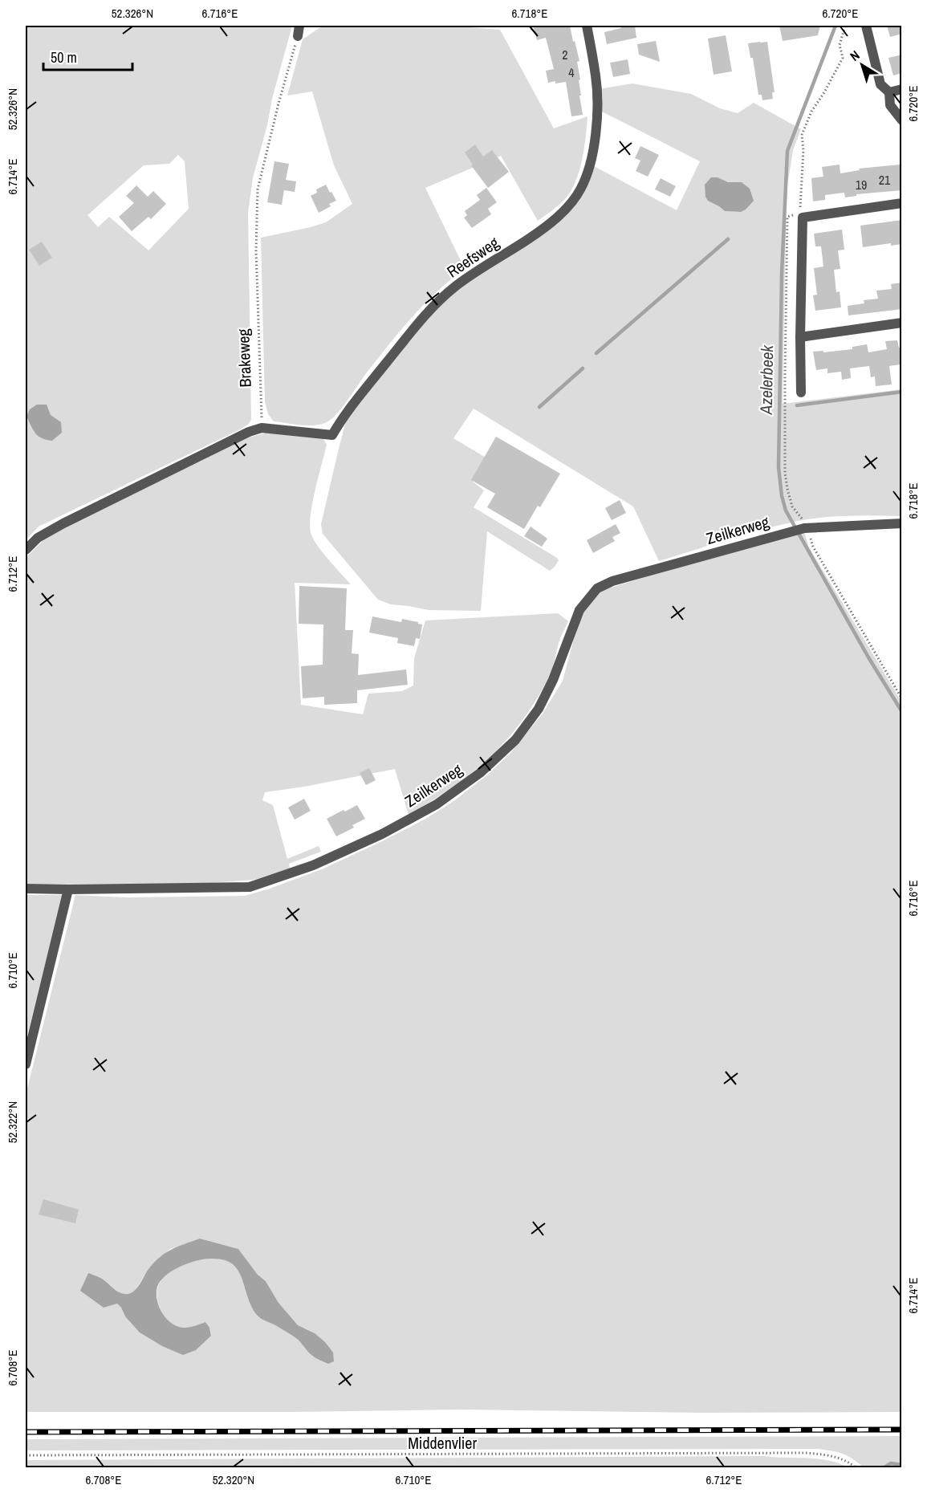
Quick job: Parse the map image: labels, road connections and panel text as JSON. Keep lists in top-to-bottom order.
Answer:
{
  "streets": {
    "street": ["Reefsweg", "Zeilkerweg"],
    "path": ["Brakeweg", "Middenvlier"]
  },
  "crossings": [
    ["Reefsweg", "Brakeweg"]
  ],
  "water": ["Azelerbeek"],
  "house_numbers": [
    "2",
    "4",
    "21",
    "19"
  ],
  "scale_bar": "50 m",
  "north": "top left",
  "coordinates": [
    "52.326°N",
    "6.716°E",
    "6.718°E",
    "6.720°E",
    "6.714°E",
    "6.712°E",
    "6.710°E",
    "52.322°N",
    "6.708°E",
    "52.320°N"
  ]
}
